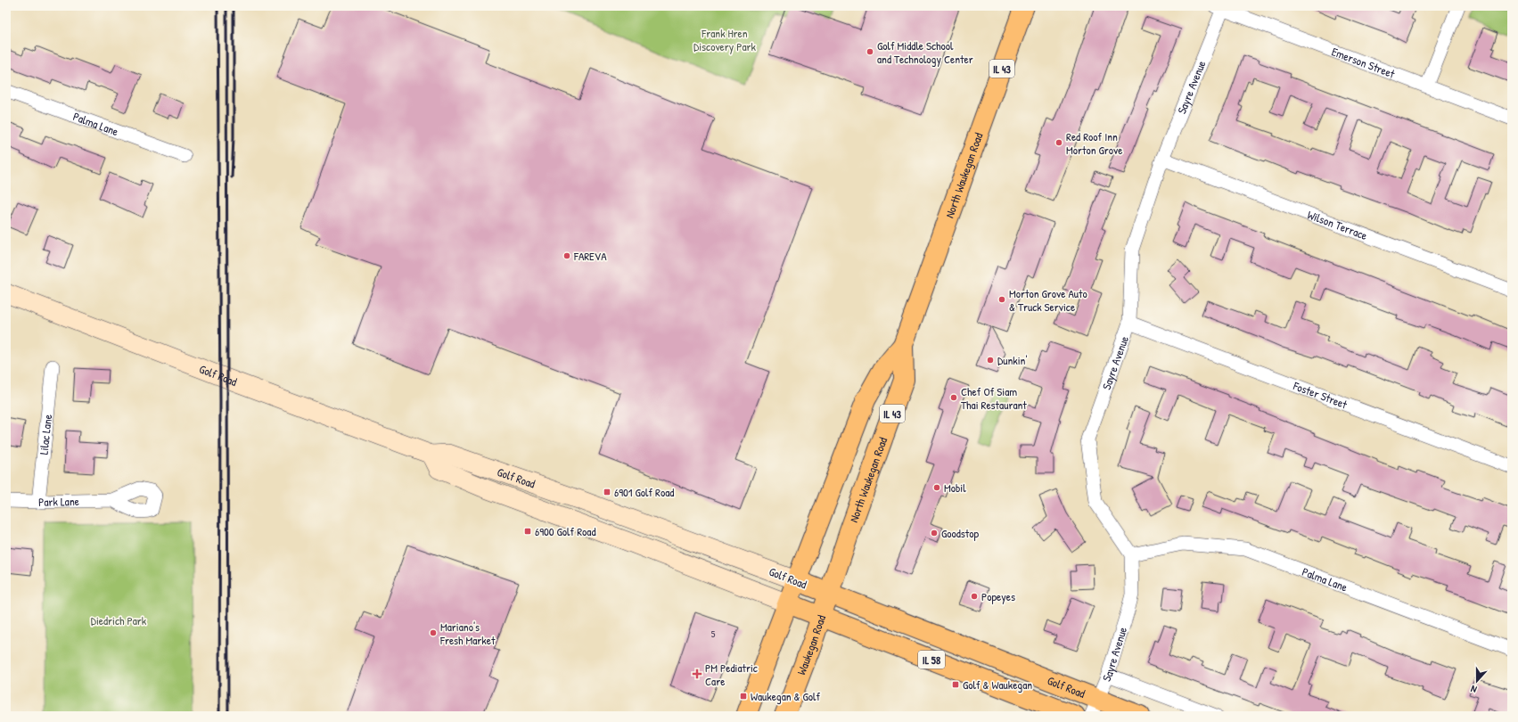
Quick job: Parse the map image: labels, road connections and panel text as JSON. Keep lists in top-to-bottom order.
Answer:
{
  "streets": {
    "main road": [
      "IL 43",
      "North Waukegan Road",
      "Golf Road",
      "Waukegan Road",
      "IL 58"
    ],
    "street": [
      "Emerson Street",
      "Sayre Avenue",
      "Palma Lane",
      "Wilson Terrace",
      "Foster Street",
      "Lilac Lane",
      "Park Lane"
    ]
  },
  "crossings": [
    ["Emerson Street", "Sayre Avenue"],
    ["IL 43", "North Waukegan Road"],
    ["IL 43", "Golf Road"],
    ["Sayre Avenue", "Palma Lane"],
    ["Sayre Avenue", "Wilson Terrace"],
    ["Sayre Avenue", "Golf Road"],
    ["Sayre Avenue", "Foster Street"],
    ["North Waukegan Road", "Golf Road"],
    ["North Waukegan Road", "Waukegan Road"],
    ["Golf Road", "Waukegan Road"],
    ["Lilac Lane", "Park Lane"]
  ],
  "parks": ["Frank Hren Discovery Park", "Diedrich Park"],
  "places": {
    "other": [
      "Golf Middle School and Technology Center",
      "Red Roof Inn Morton Grove",
      "FAREVA",
      "Morton Grove Auto & Truck Service",
      "Dunkin'",
      "Chef Of Siam Thai Restaurant",
      "Mobil",
      "Goodstop",
      "Popeyes",
      "Mariano's Fresh Market"
    ],
    "transit": [
      "6901 Golf Road",
      "6900 Golf Road",
      "Golf & Waukegan",
      "Waukegan & Golf"
    ],
    "health": ["PM Pediatric Care"]
  },
  "house_numbers": ["5"],
  "north": "bottom"
}
